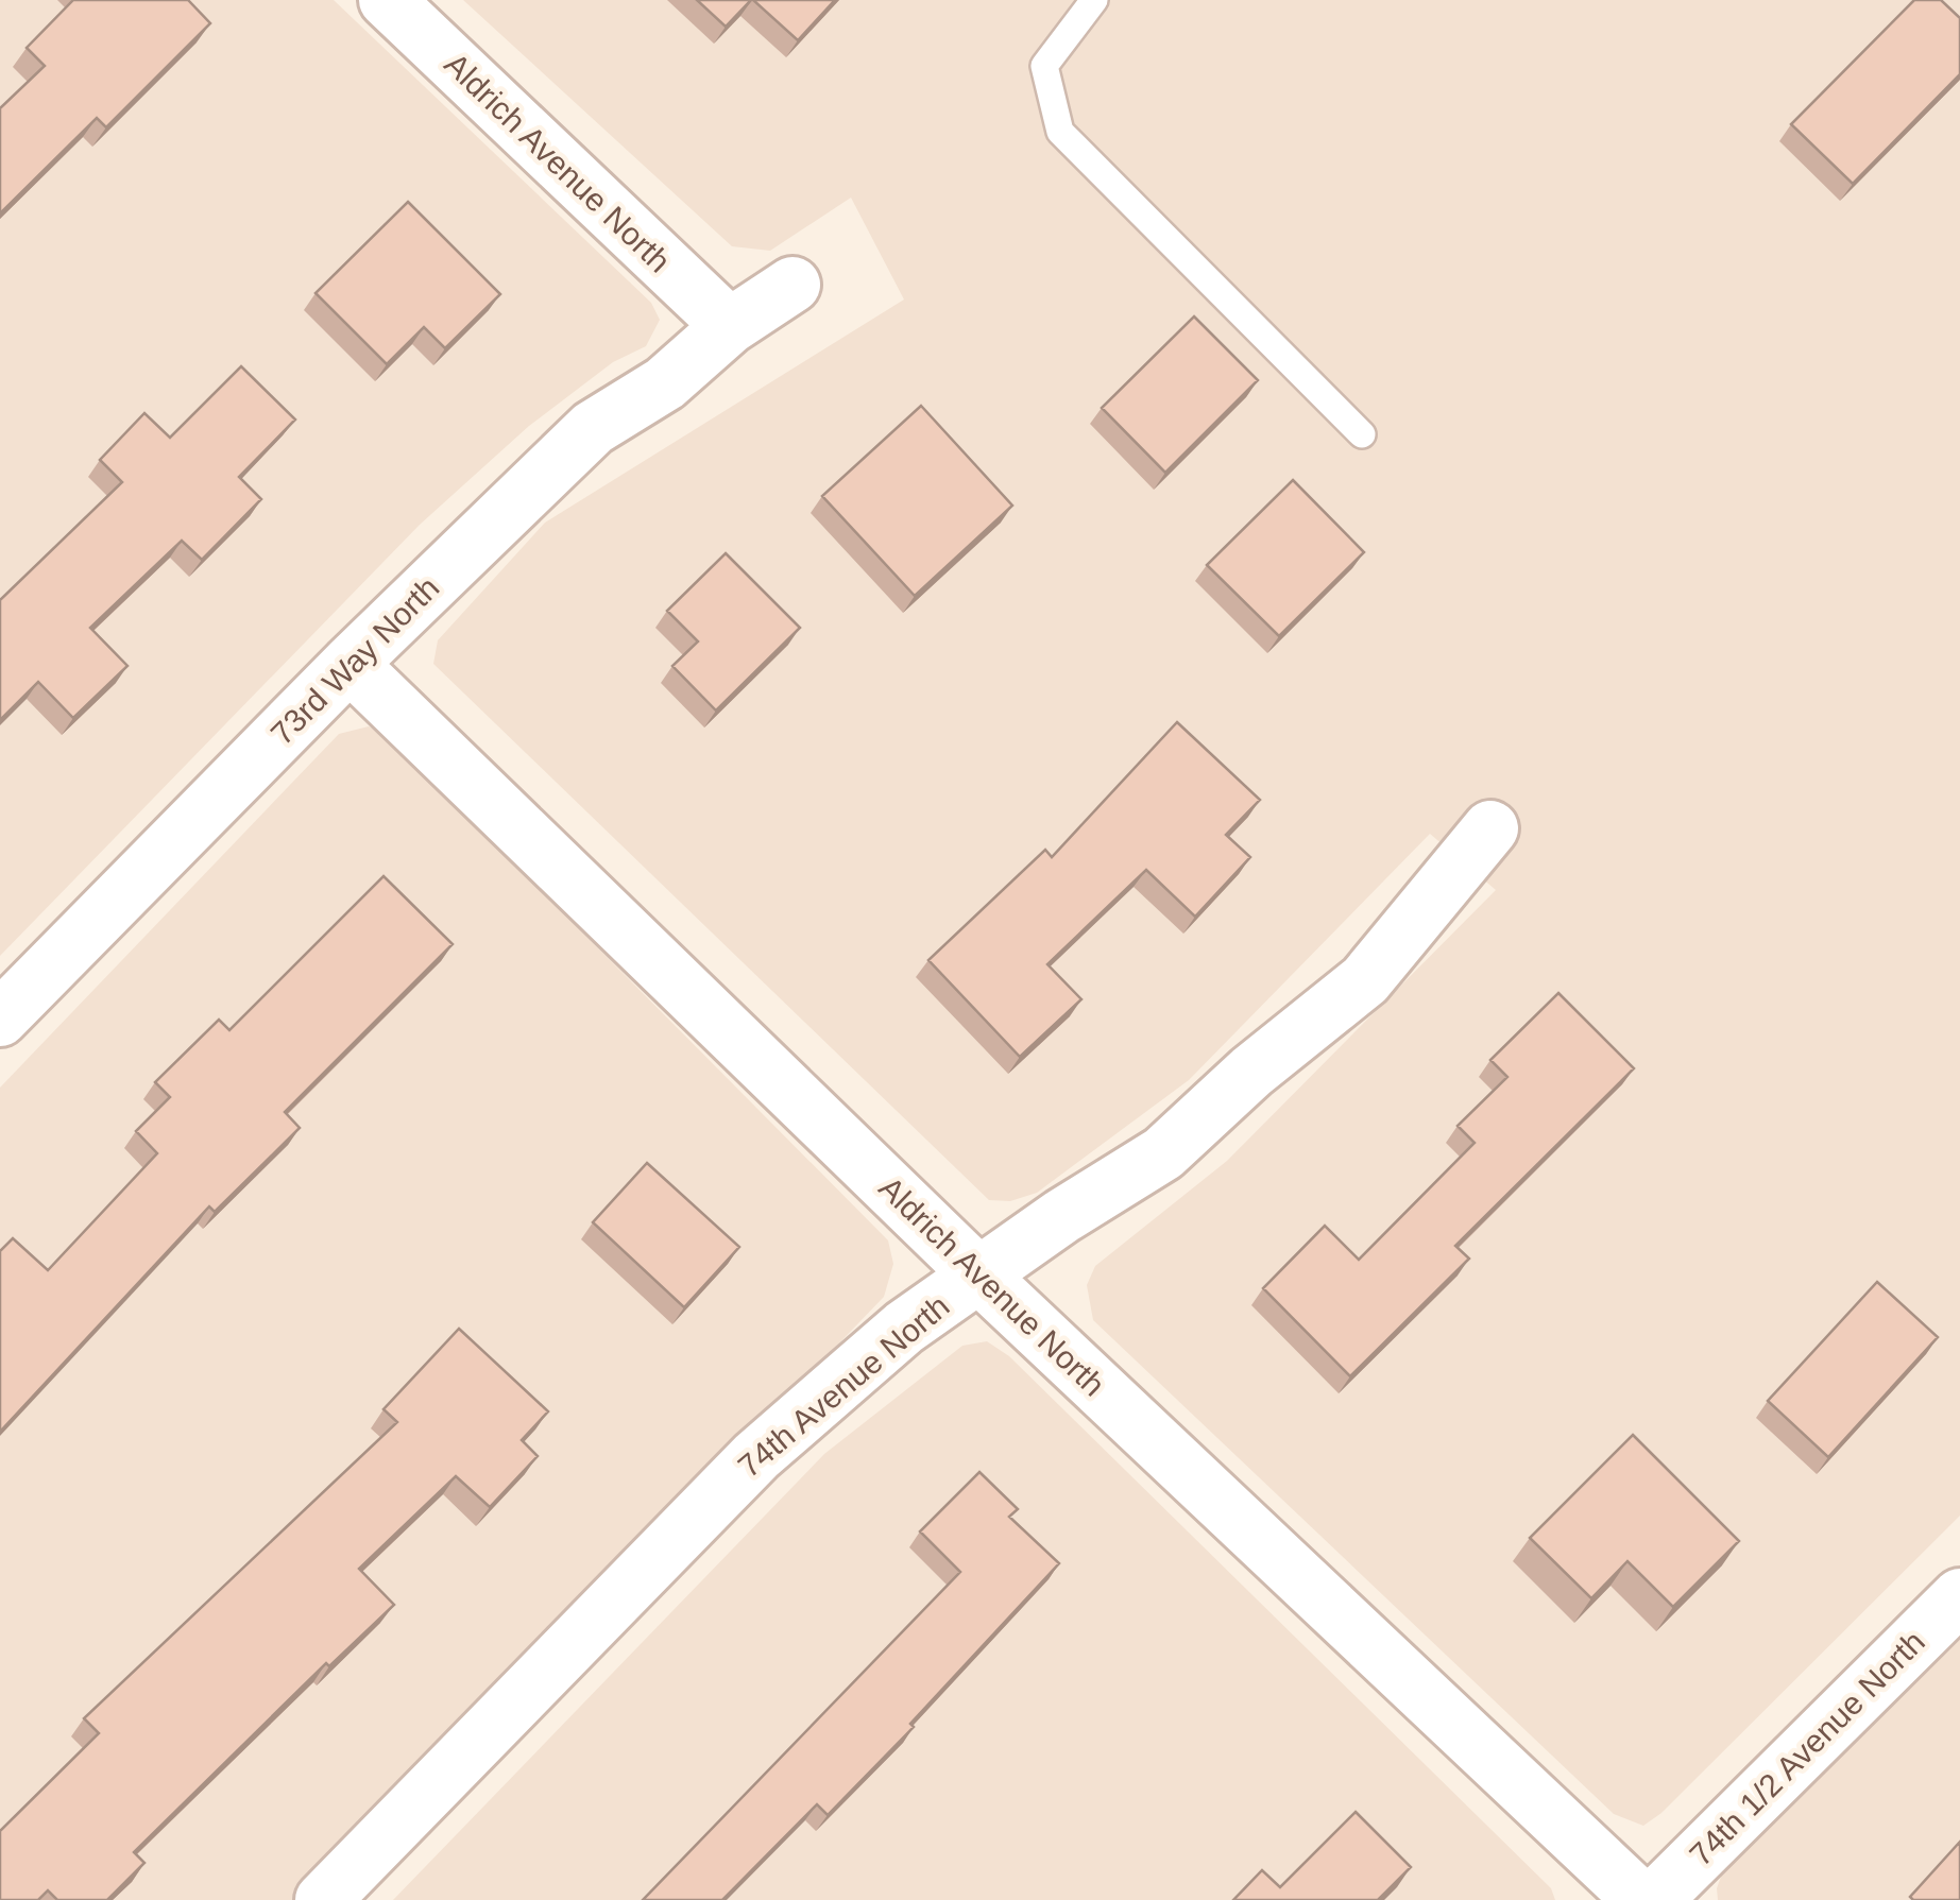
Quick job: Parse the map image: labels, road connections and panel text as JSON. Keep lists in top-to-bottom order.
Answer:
{
  "streets": {
    "street": [
      "Aldrich Avenue North",
      "73rd Way North",
      "74th Avenue North",
      "74th 1/2 Avenue North"
    ]
  },
  "crossings": [
    ["Aldrich Avenue North", "73rd Way North"],
    ["Aldrich Avenue North", "74th Avenue North"]
  ]
}
